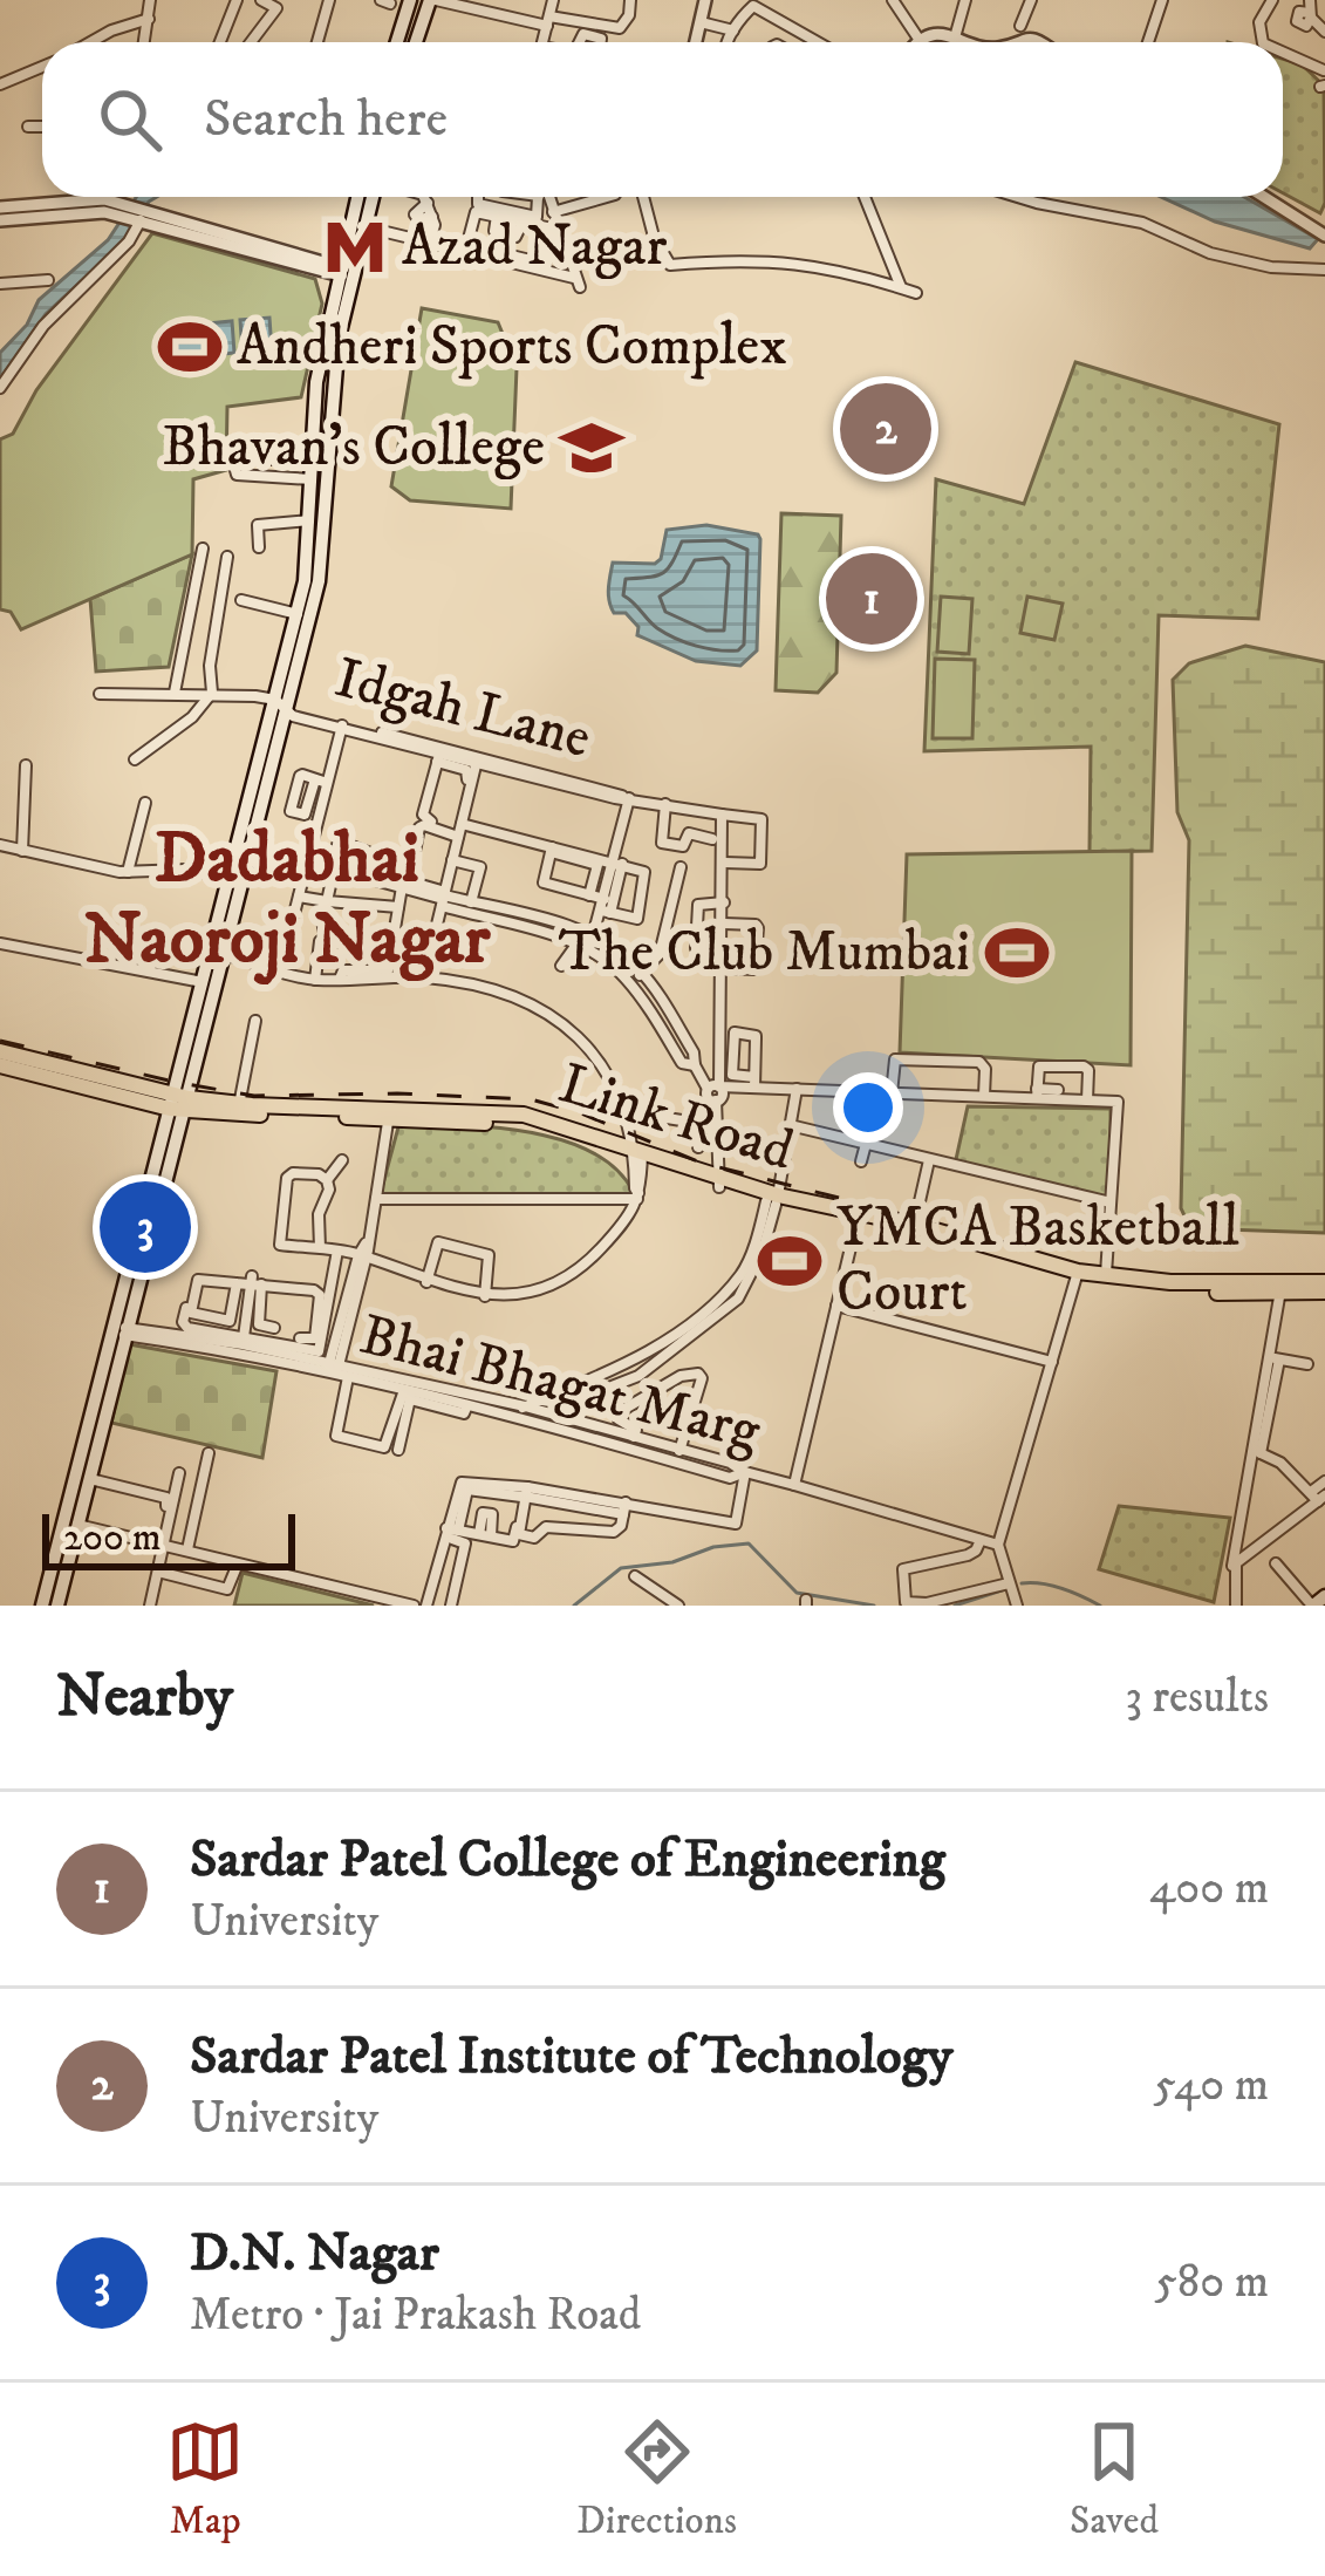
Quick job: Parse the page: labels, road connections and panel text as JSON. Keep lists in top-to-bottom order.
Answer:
{
  "streets": {
    "main road": ["Link Road"],
    "street": ["Idgah Lane", "Bhai Bhagat Marg"]
  },
  "crossings": [
    ["Link Road", "Bhai Bhagat Marg"]
  ],
  "districts": ["Dadabhai Naoroji Nagar"],
  "places": {
    "metro station": ["Azad Nagar"],
    "sports": ["Andheri Sports Complex", "The Club Mumbai", "YMCA Basketball Court"],
    "school or university": ["Bhavan's College"]
  },
  "scale_bar": "200 m",
  "page": {
    "search": "Search here",
    "pins": ["2", "1", "3"],
    "scale": "200 m",
    "heading": ["Nearby", "3 results"],
    "list": [
      {
        "mark": "1",
        "name": "Sardar Patel College of Engineering",
        "note": "University",
        "value": "400 m"
      },
      {
        "mark": "2",
        "name": "Sardar Patel Institute of Technology",
        "note": "University",
        "value": "540 m"
      },
      {
        "mark": "3",
        "name": "D.N. Nagar",
        "note": "Metro · Jai Prakash Road",
        "value": "580 m"
      }
    ],
    "nav": ["Map", "Directions", "Saved"]
  }
}
